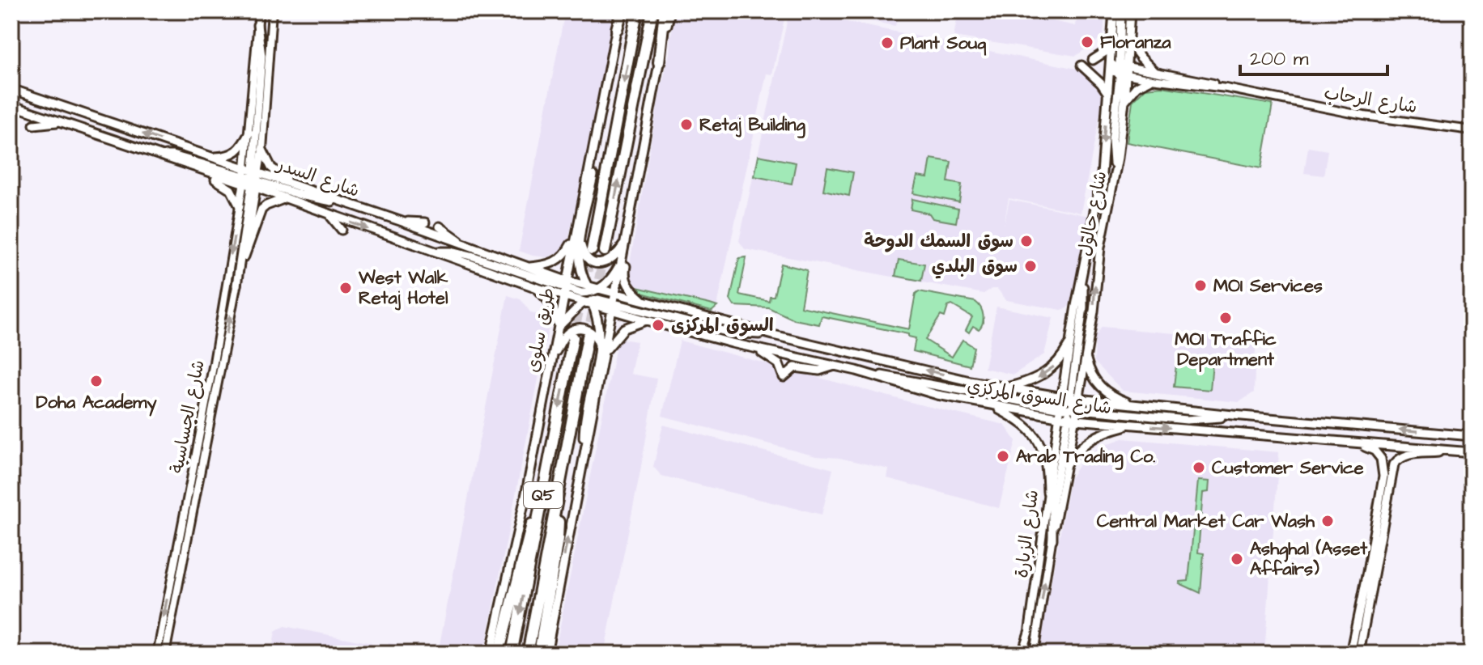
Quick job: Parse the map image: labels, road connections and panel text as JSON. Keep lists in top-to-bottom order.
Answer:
{
  "streets": {
    "highway": ["طريق سلوى", "Q5"],
    "main road": ["شارع السدر", "شارع حالول", "شارع السوق المركزي"],
    "street": ["شارع الرحاب", "شارع الجساسية", "شارع الزبارة"]
  },
  "crossings": [
    ["شارع الرحاب", "شارع حالول"],
    ["شارع السدر", "طريق سلوى"],
    ["شارع السدر", "شارع السوق المركزي"],
    ["شارع السدر", "شارع الجساسية"],
    ["شارع حالول", "شارع السوق المركزي"],
    ["شارع حالول", "شارع الزبارة"],
    ["شارع السوق المركزي", "شارع الزبارة"]
  ],
  "places": [
    "Floranza",
    "Plant Souq",
    "Retaj Building",
    "سوق السمك الدوحة",
    "سوق البلدي",
    "MOI Services",
    "West Walk Retaj Hotel",
    "MOI Traffic Department",
    "السوق المركزى",
    "Doha Academy",
    "Arab Trading Co.",
    "Customer Service",
    "Central Market Car Wash",
    "Ashghal (Asset Affairs)"
  ],
  "scale_bar": "200 m"
}
